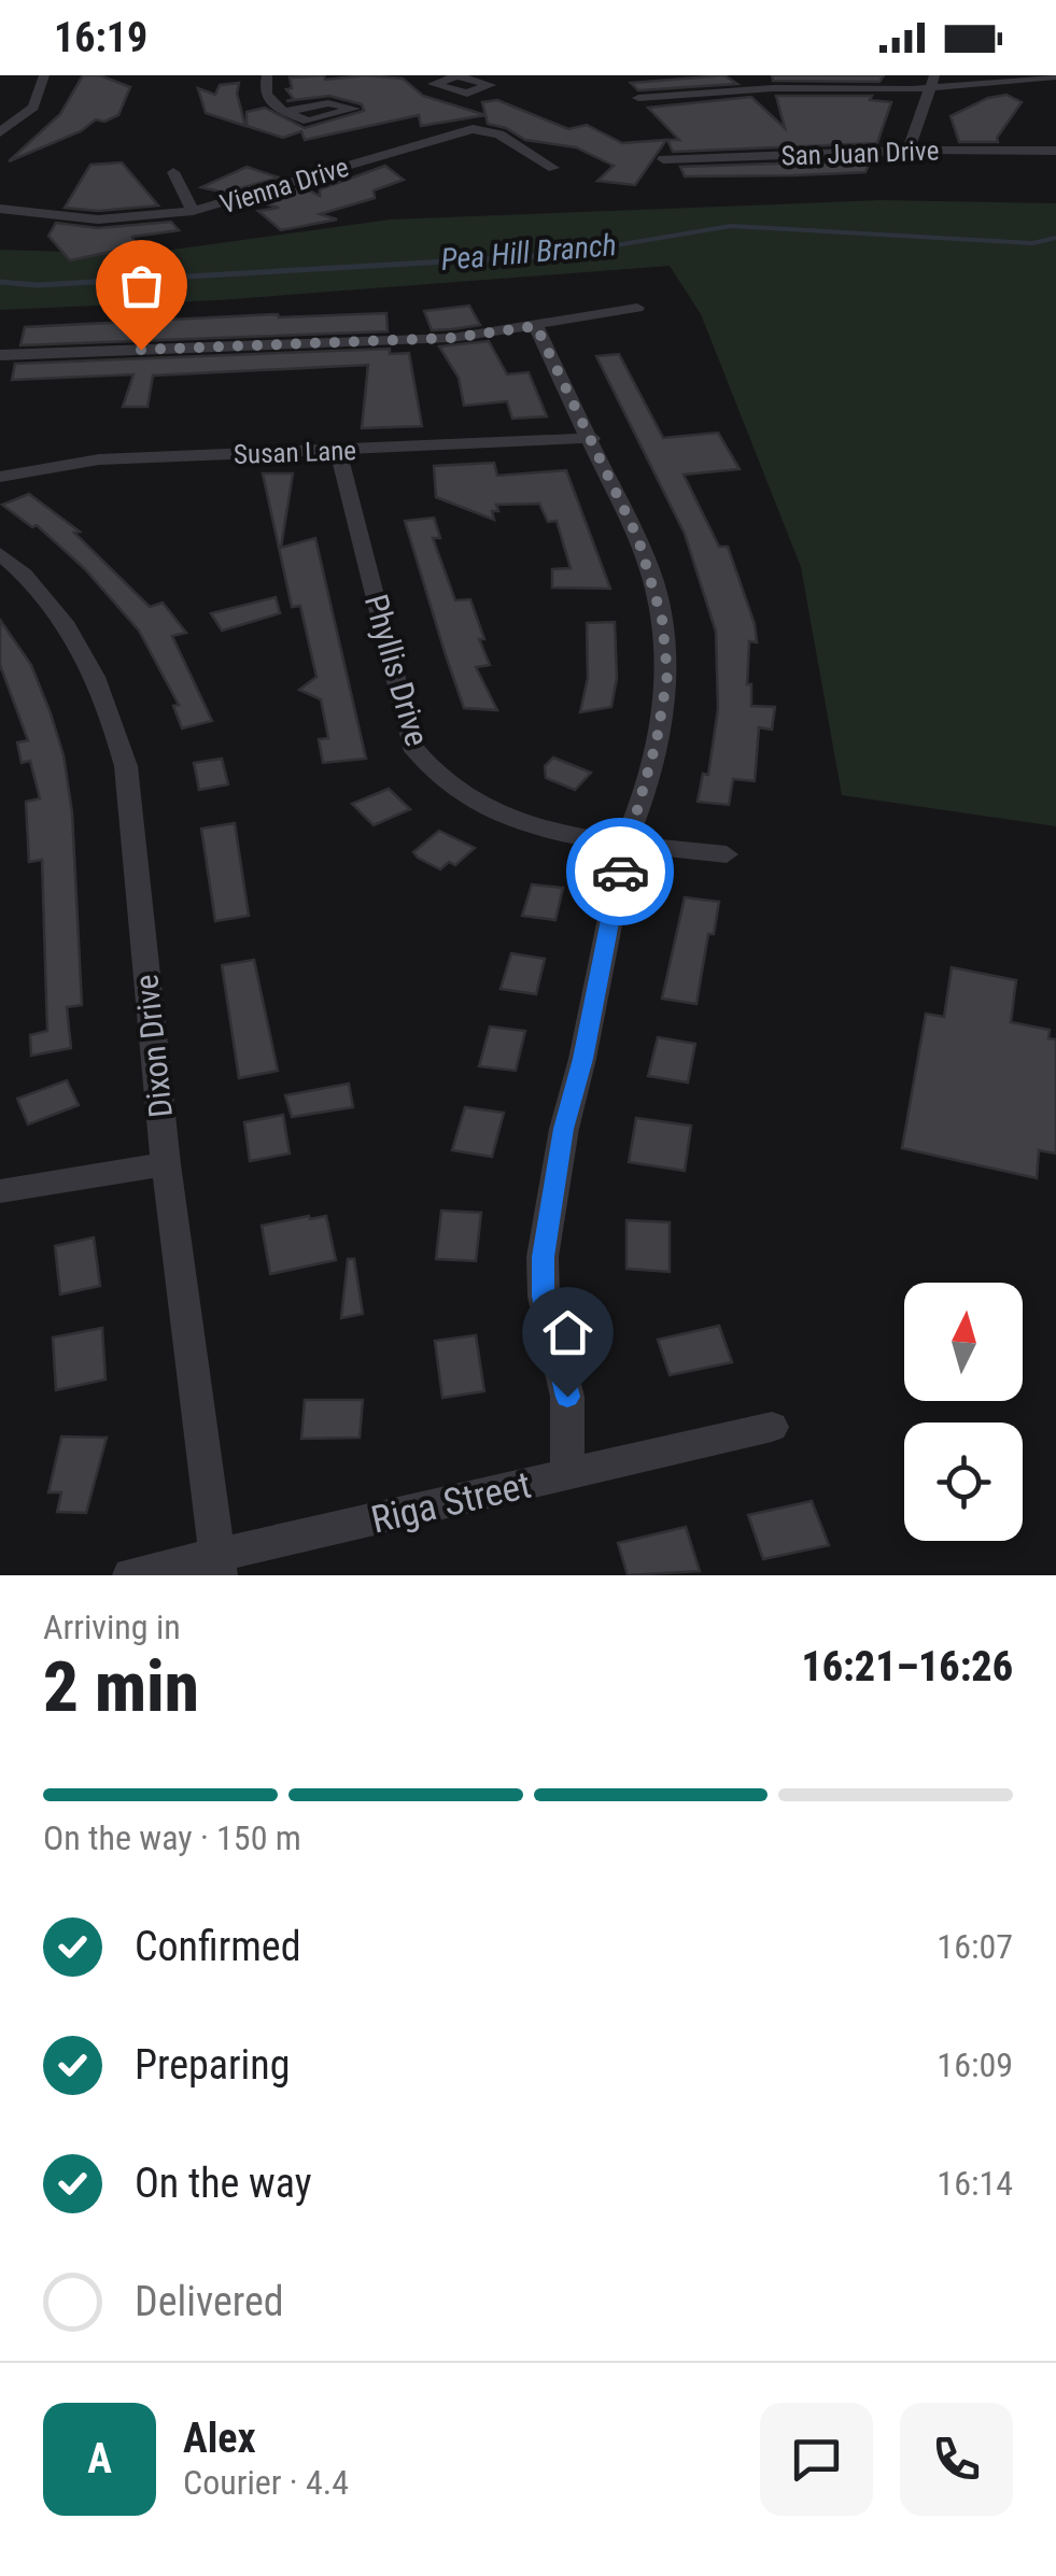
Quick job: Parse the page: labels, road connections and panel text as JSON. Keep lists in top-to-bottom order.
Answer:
{
  "streets": {
    "street": [
      "San Juan Drive",
      "Vienna Drive",
      "Susan Lane",
      "Phyllis Drive",
      "Dixon Drive",
      "Riga Street"
    ]
  },
  "crossings": [
    ["Susan Lane", "Phyllis Drive"],
    ["Dixon Drive", "Riga Street"]
  ],
  "water": ["Pea Hill Branch"],
  "north": "top",
  "page": {
    "status": "16:19",
    "heading": ["2 min", "Arriving in", "16:21–16:26"],
    "panel": ["Alex", "Courier · 4.4"],
    "bar": "On the way · 150 m",
    "list": [
      ["Confirmed", "16:07"],
      ["Preparing", "16:09"],
      ["On the way", "16:14"],
      "Delivered"
    ],
    "round": "A"
  }
}
